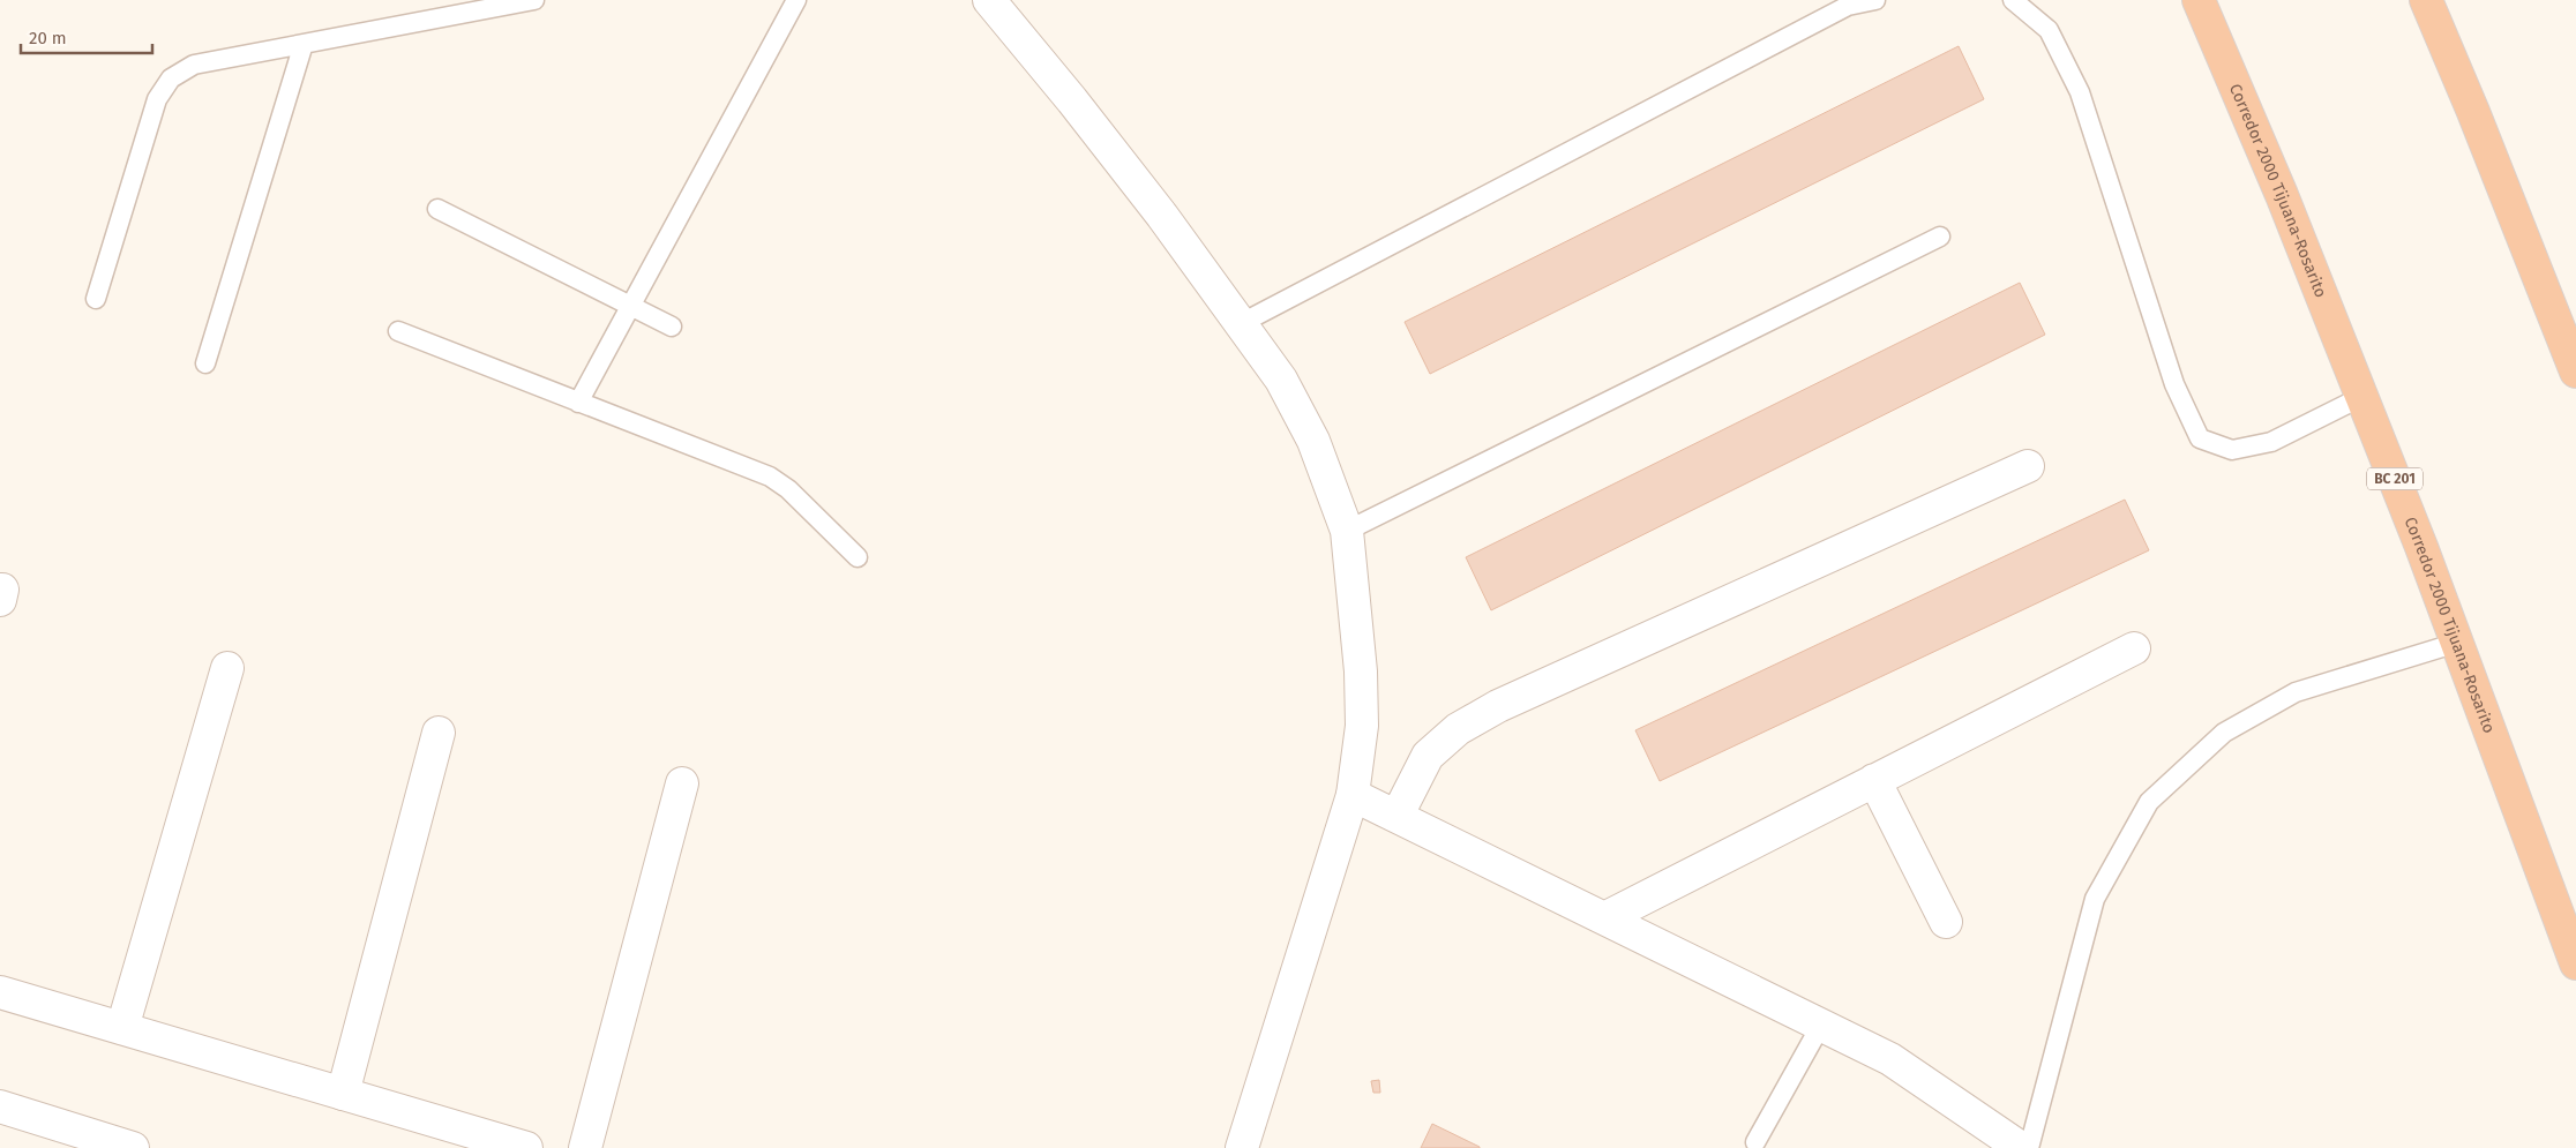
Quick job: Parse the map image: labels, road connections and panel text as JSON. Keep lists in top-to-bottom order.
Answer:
{
  "streets": {
    "highway": ["Corredor 2000 Tijuana-Rosarito", "BC 201"]
  },
  "scale_bar": "20 m"
}
